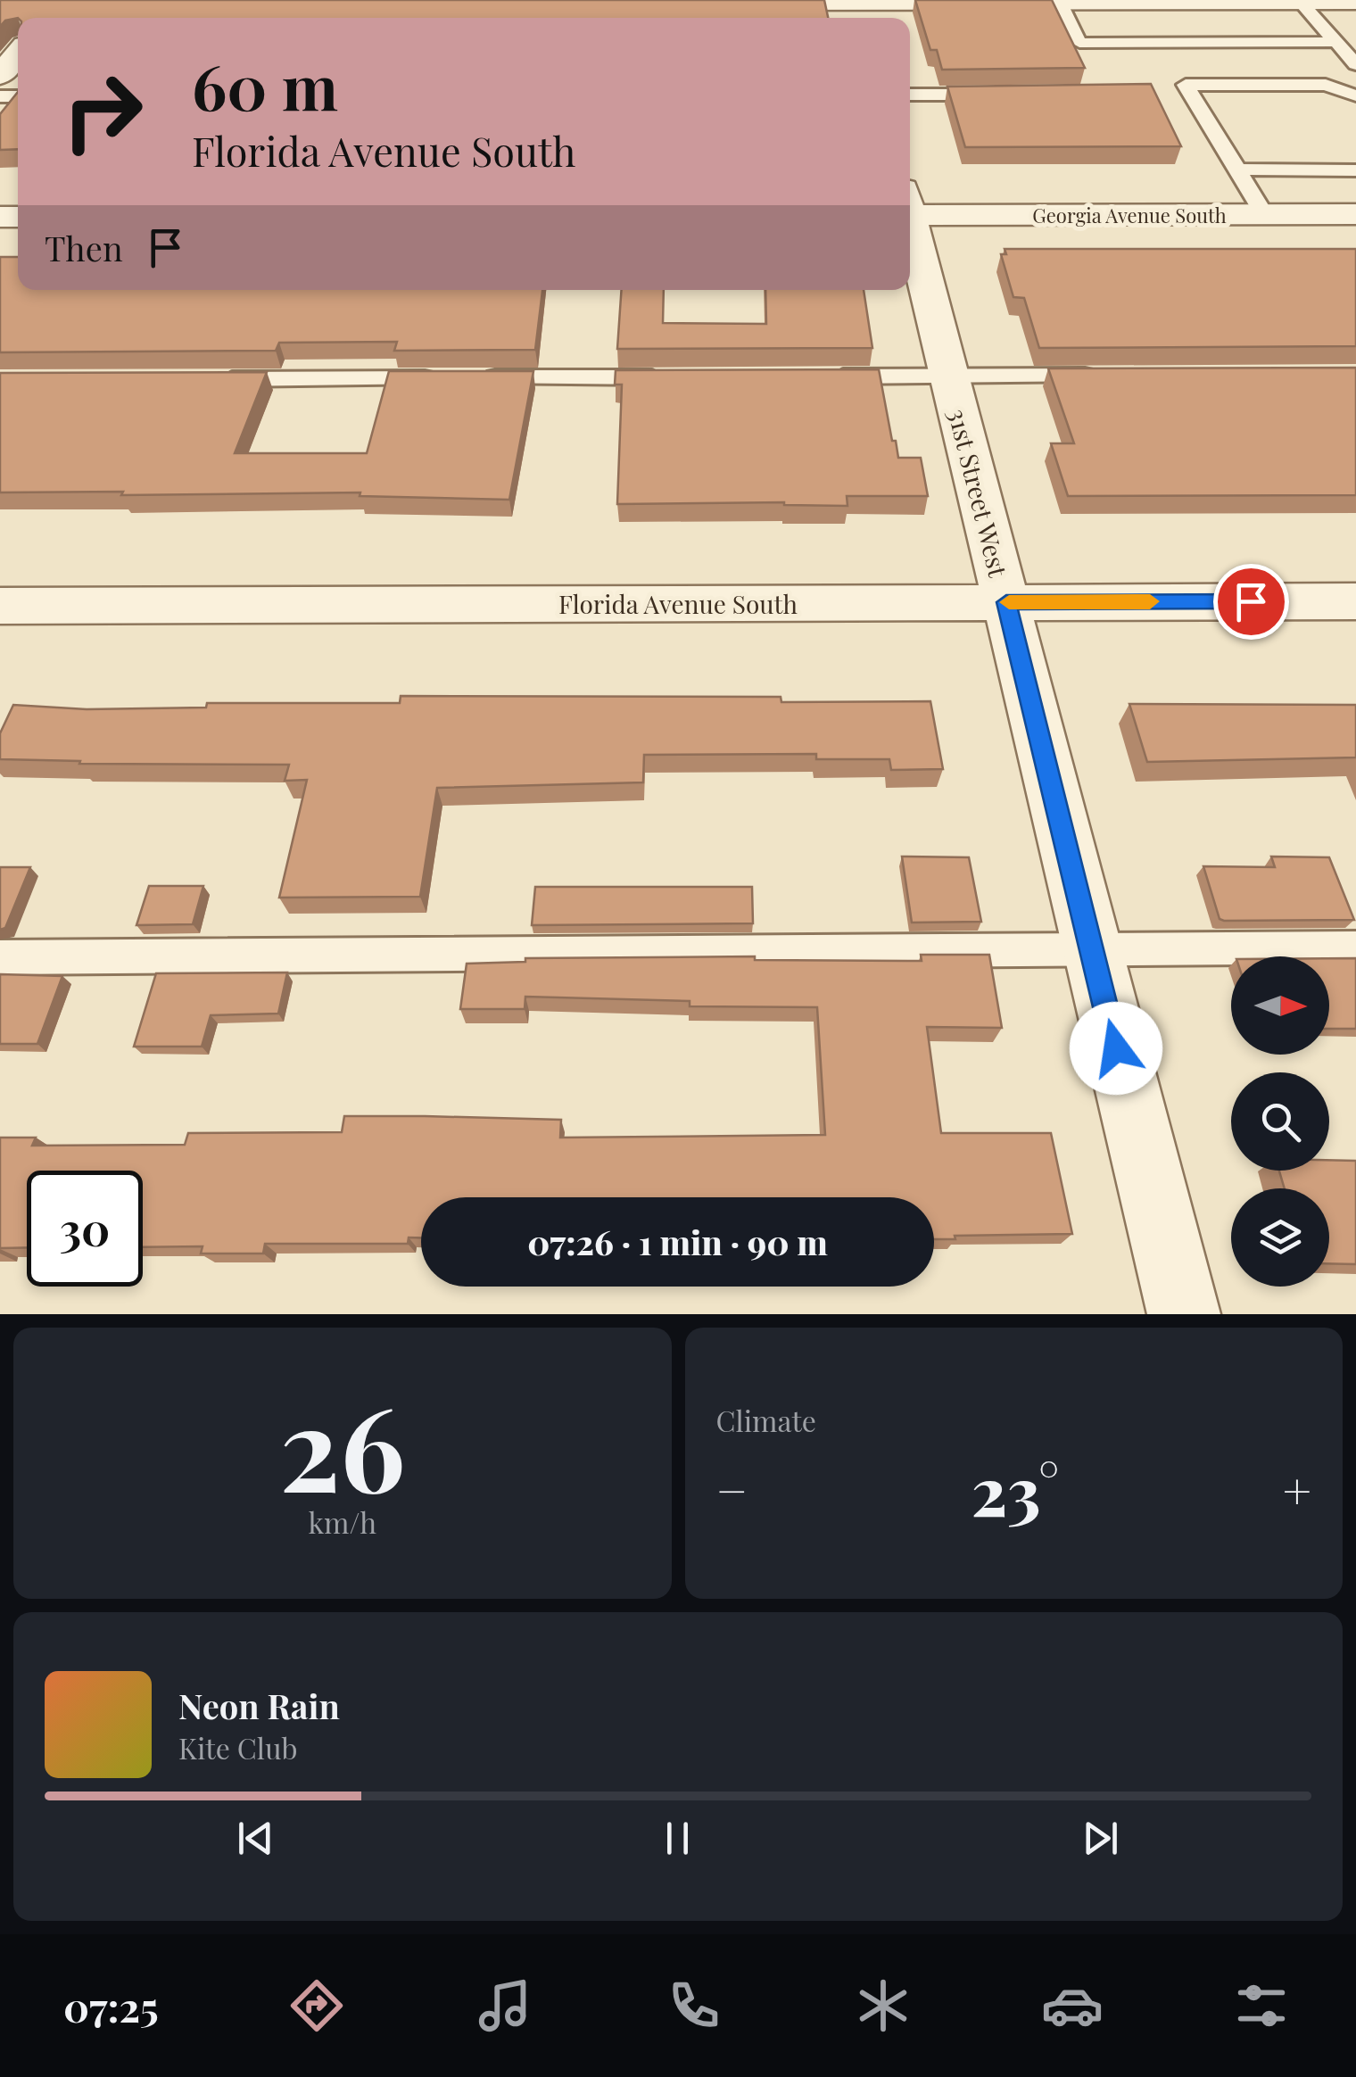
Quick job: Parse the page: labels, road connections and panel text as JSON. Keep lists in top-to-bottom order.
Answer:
{
  "streets": {
    "street": ["Georgia Avenue South", "31st Street West", "Florida Avenue South"]
  },
  "crossings": [
    ["31st Street West", "Florida Avenue South"]
  ],
  "north": "right",
  "page": {
    "turn": ["60 m", "Florida Avenue South"],
    "then": "Then",
    "limit": "30",
    "trip": "07:26 · 1 min · 90 m",
    "tile": [
      ["26", "km/h"],
      "Climate"
    ],
    "heat": ["−", "23°", "+"],
    "song": ["Neon Rain", "Kite Club"],
    "tabs": "07:25"
  }
}
